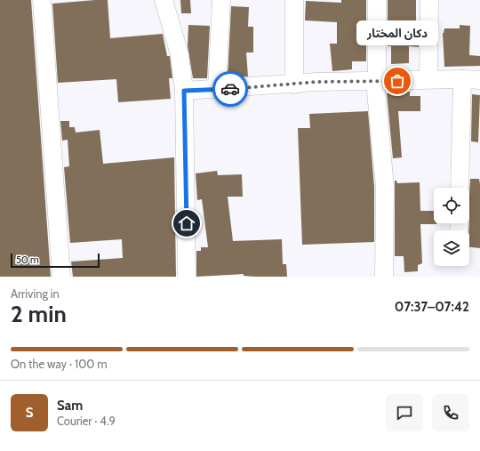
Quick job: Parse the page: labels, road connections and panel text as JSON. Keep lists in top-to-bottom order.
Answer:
{
  "places": ["دكان المختار"],
  "scale_bar": "50 m",
  "page": {
    "bubble": "دكان المختار",
    "scale": "50 m",
    "heading": ["2 min", "Arriving in", "07:37–07:42"],
    "panel": ["Sam", "Courier · 4.9"],
    "bar": "On the way · 100 m",
    "round": "S"
  }
}
